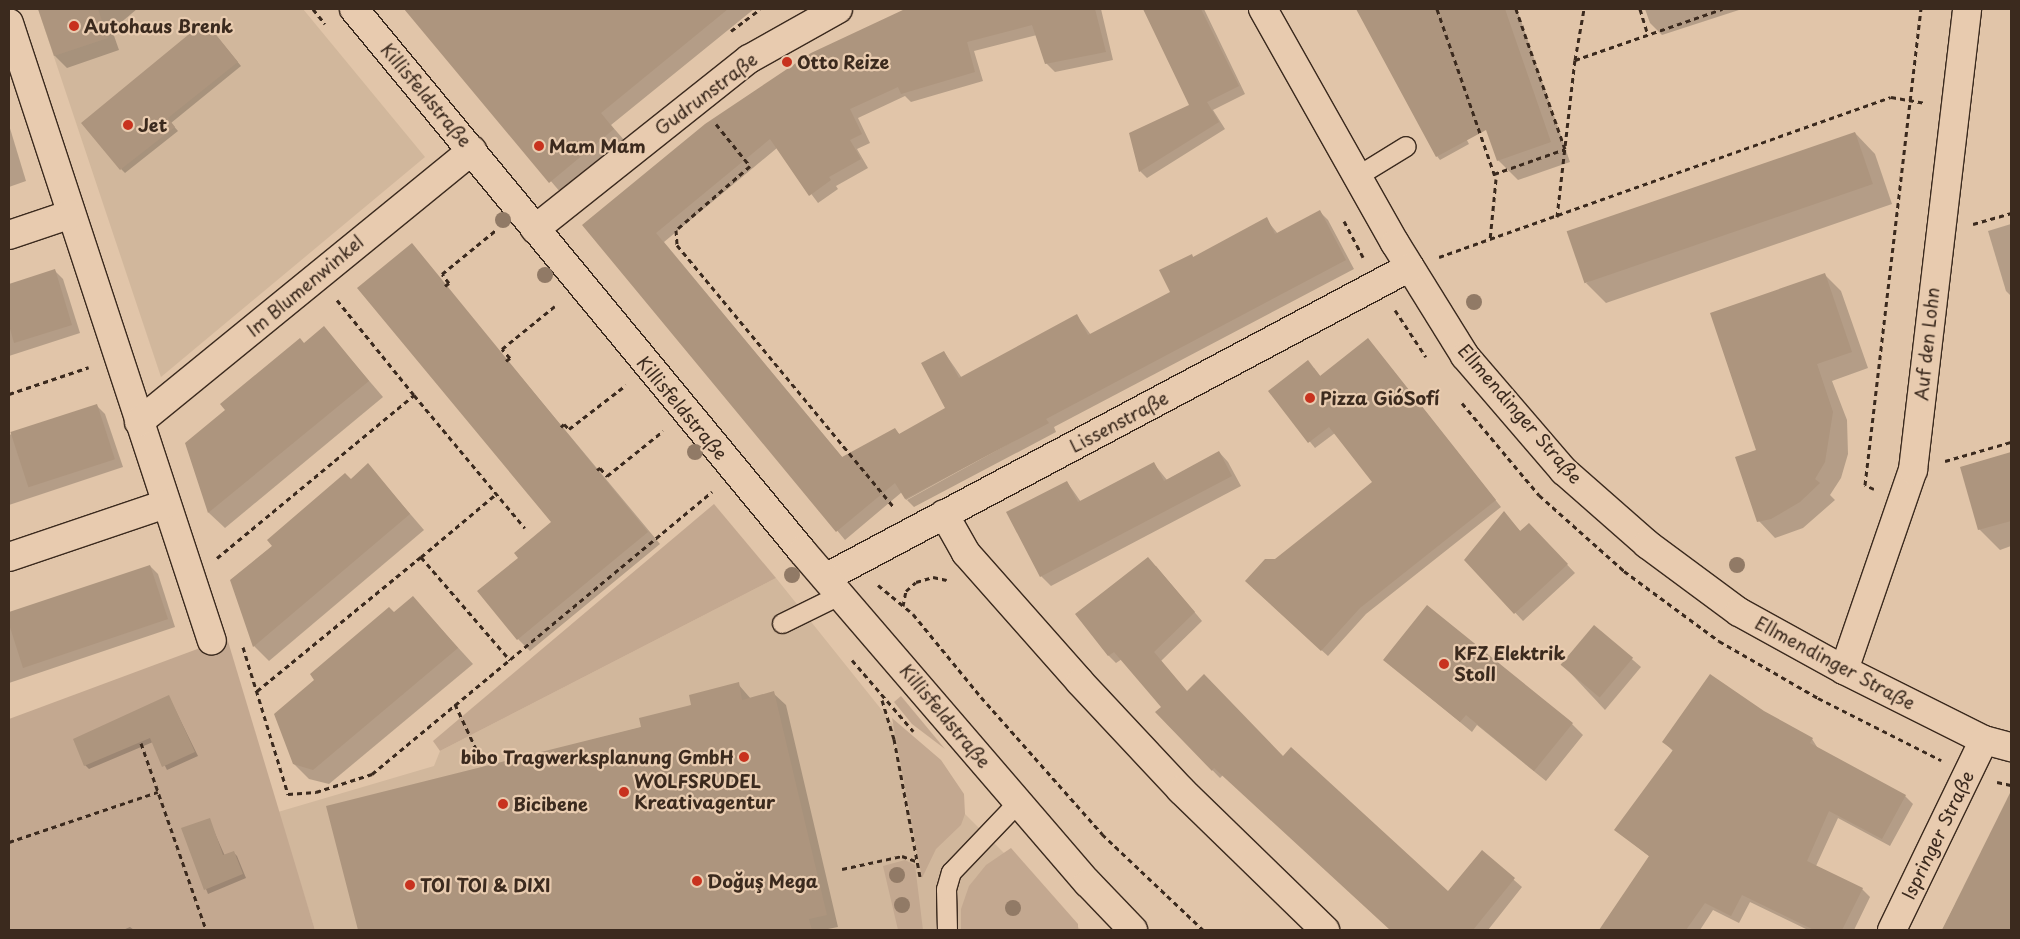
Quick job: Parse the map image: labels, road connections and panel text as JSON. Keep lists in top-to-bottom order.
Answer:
{
  "streets": {
    "street": [
      "Gudrunstraße",
      "Killisfeldstraße",
      "Im Blumenwinkel",
      "Auf den Lohn",
      "Ellmendinger Straße",
      "Lissenstraße",
      "Ispringer Straße"
    ]
  },
  "crossings": [
    ["Gudrunstraße", "Killisfeldstraße"],
    ["Killisfeldstraße", "Im Blumenwinkel"],
    ["Killisfeldstraße", "Lissenstraße"],
    ["Auf den Lohn", "Ellmendinger Straße"],
    ["Ellmendinger Straße", "Lissenstraße"],
    ["Ellmendinger Straße", "Ispringer Straße"]
  ],
  "places": [
    "Autohaus Brenk",
    "Otto Reize",
    "Jet",
    "Mam Mam",
    "Pizza GióSofí",
    "KFZ Elektrik Stoll",
    "bibo Tragwerksplanung GmbH",
    "WOLFSRUDEL Kreativagentur",
    "Bicibene",
    "Doğuş Mega",
    "TOI TOI & DIXI"
  ]
}
